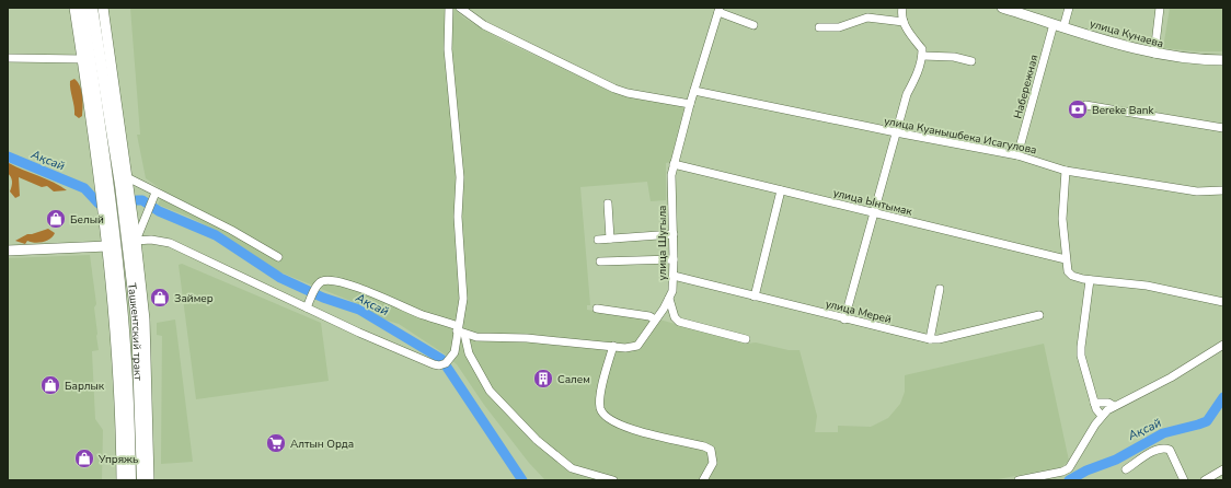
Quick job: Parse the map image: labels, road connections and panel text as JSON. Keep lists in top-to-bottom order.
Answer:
{
  "streets": {
    "highway": ["Ташкентский тракт"],
    "main road": ["улица Кунаева"],
    "street": [
      "Набережная",
      "улица Куанышбека Исагулова",
      "улица Ынтымак",
      "улица Шугыла",
      "улица Мерей"
    ]
  },
  "crossings": [
    ["улица Кунаева", "Набережная"],
    ["Набережная", "улица Куанышбека Исагулова"],
    ["улица Куанышбека Исагулова", "улица Шугыла"],
    ["улица Ынтымак", "улица Шугыла"],
    ["улица Шугыла", "улица Мерей"]
  ],
  "water": ["Ақсай"],
  "places": {
    "bank": ["Bereke Bank"],
    "shop": [
      "Белый",
      "Займер",
      "Барлык",
      "Упряжь"
    ],
    "building": ["Салем"],
    "supermarket": ["Алтын Орда"]
  }
}
